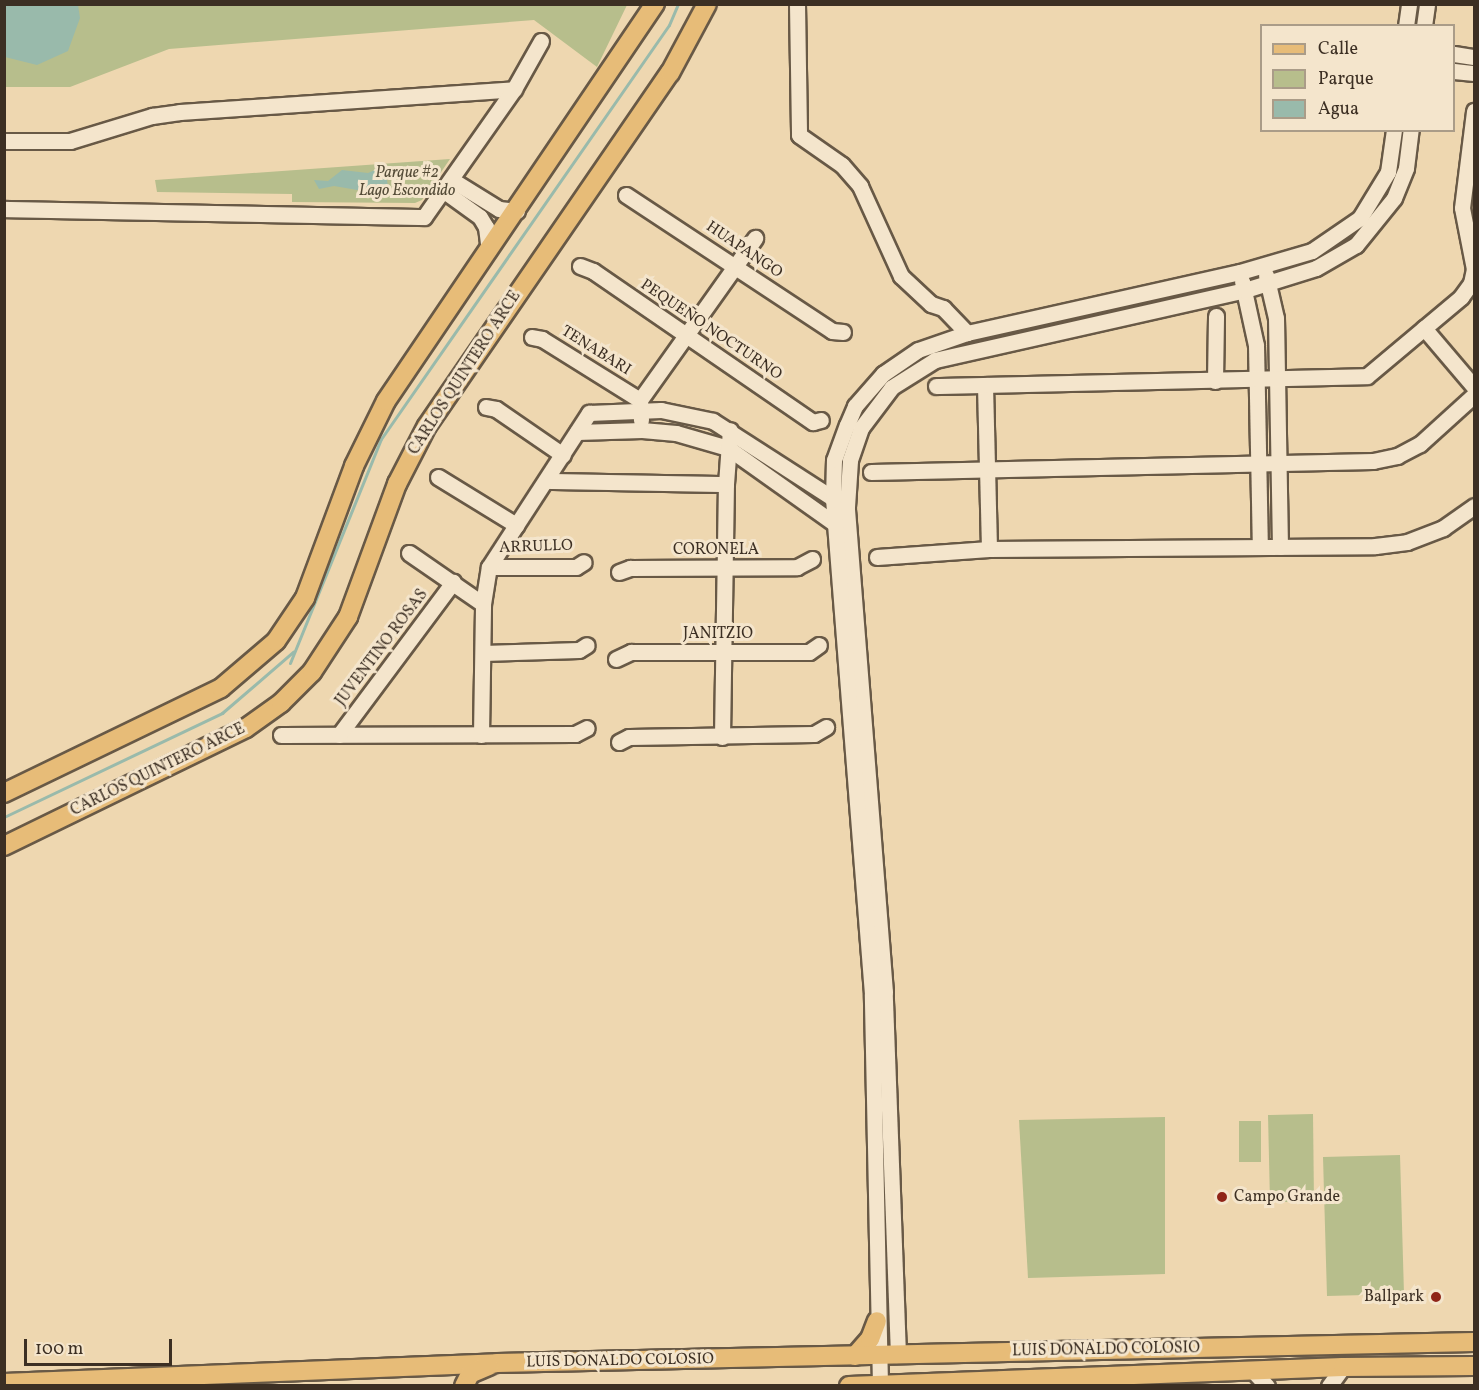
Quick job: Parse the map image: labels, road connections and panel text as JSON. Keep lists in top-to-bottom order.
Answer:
{
  "streets": {
    "main road": ["CARLOS QUINTERO ARCE", "LUIS DONALDO COLOSIO"],
    "street": [
      "HUAPANGO",
      "PEQUEÑO NOCTURNO",
      "TENABARI",
      "ARRULLO",
      "CORONELA",
      "JANITZIO",
      "JUVENTINO ROSAS"
    ]
  },
  "parks": ["Parque #2 Lago Escondido"],
  "places": ["Campo Grande", "Ballpark"],
  "legend": ["Calle", "Parque", "Agua"],
  "scale_bar": "100 m"
}
